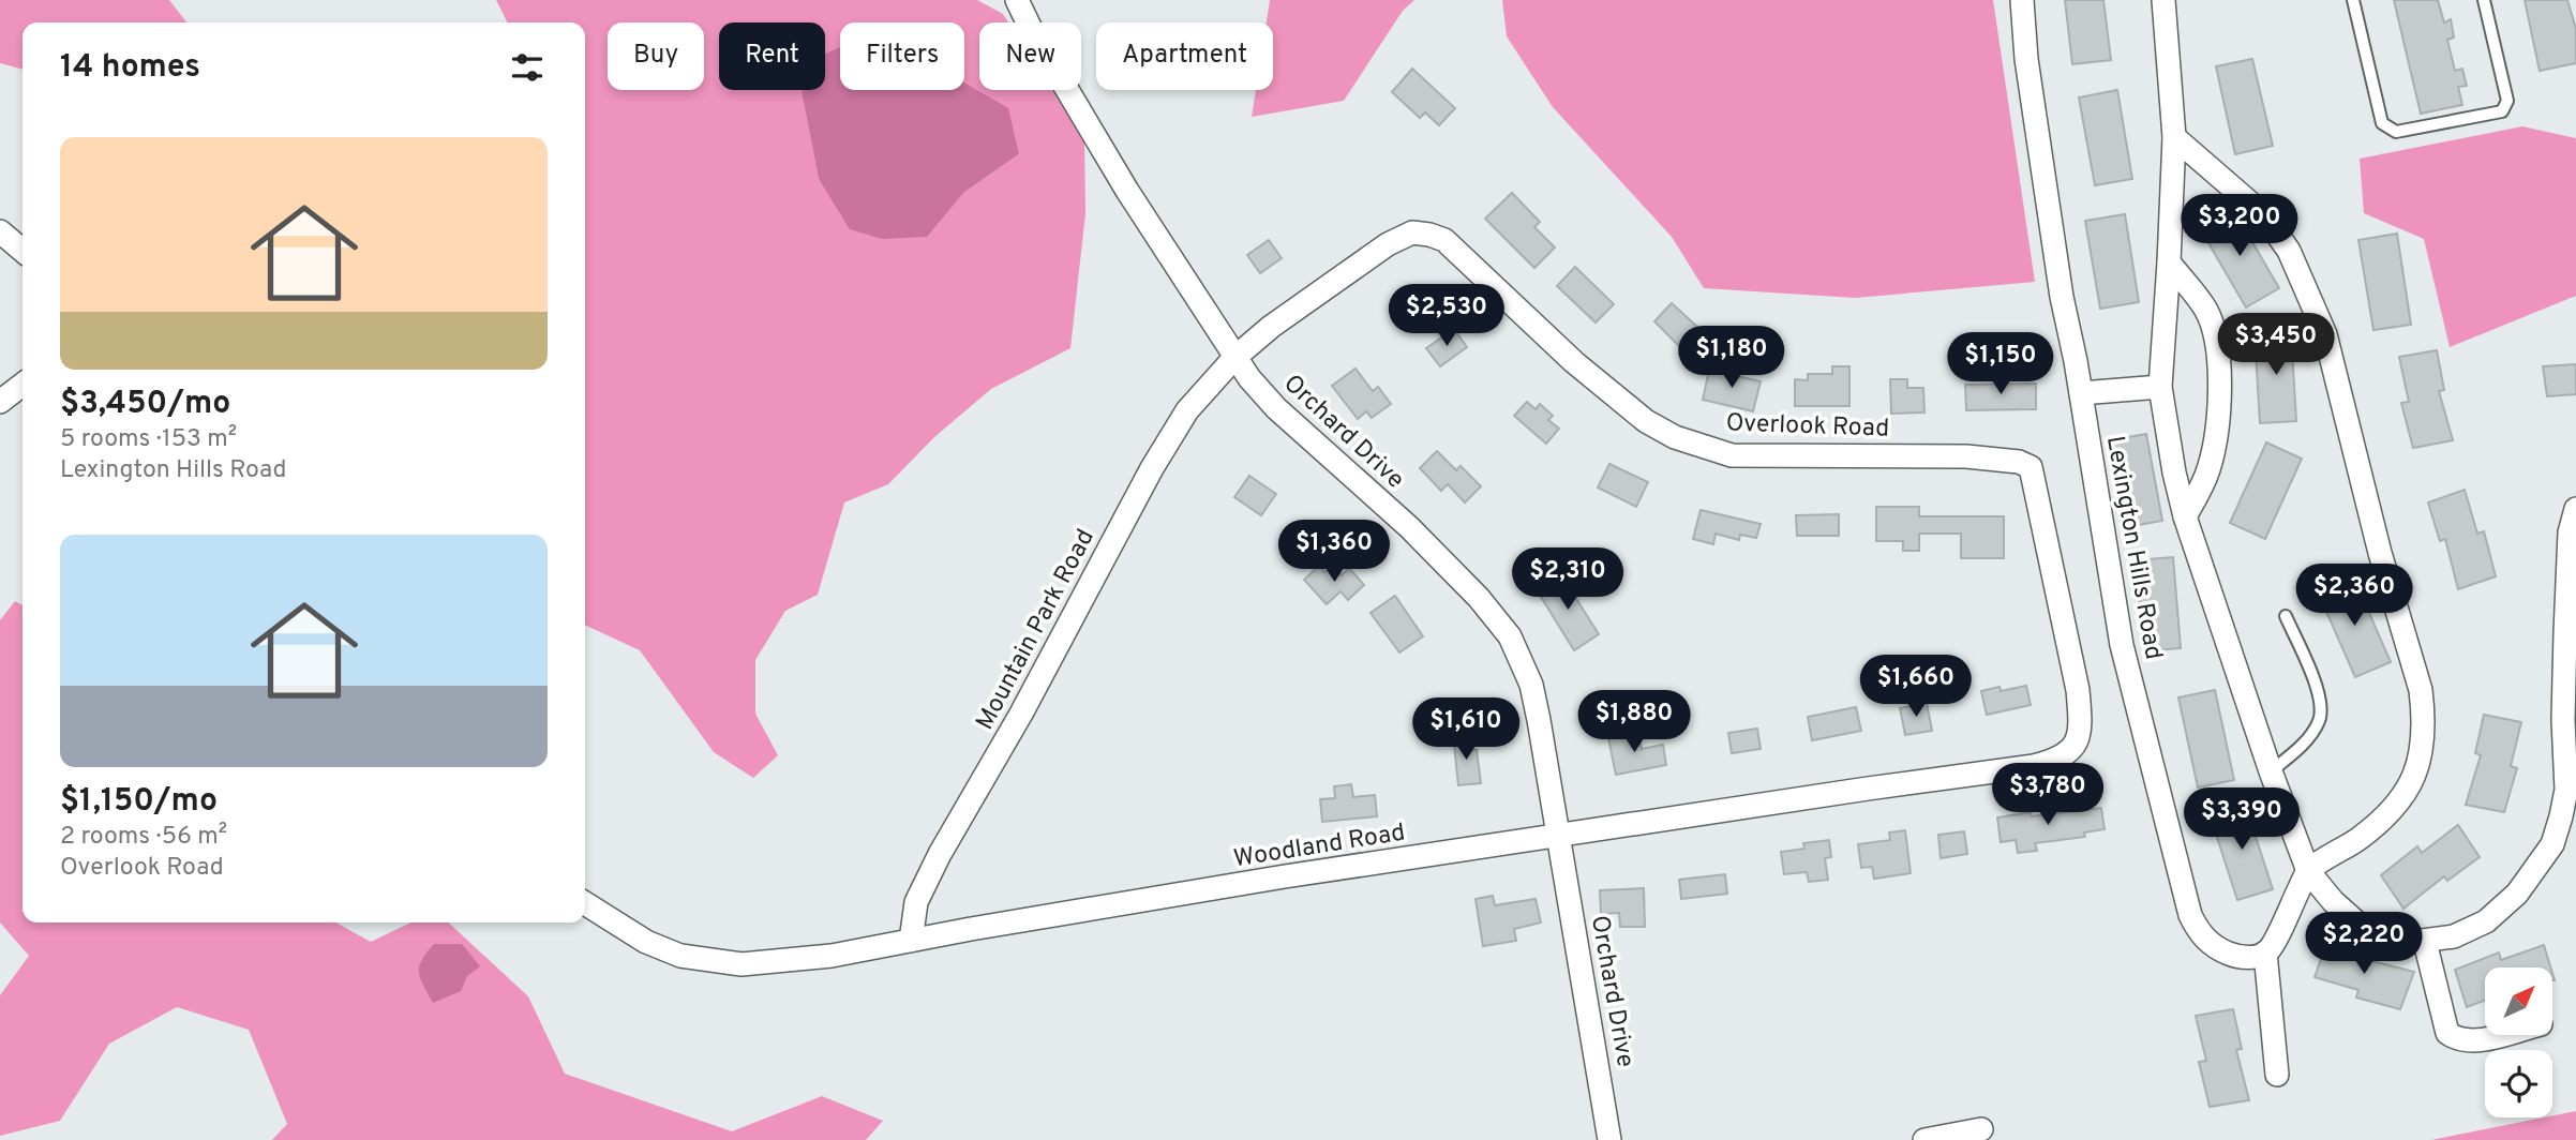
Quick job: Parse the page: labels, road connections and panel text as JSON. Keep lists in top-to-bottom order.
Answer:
{
  "streets": {
    "street": [
      "Overlook Road",
      "Orchard Drive",
      "Lexington Hills Road",
      "Mountain Park Road",
      "Woodland Road"
    ]
  },
  "crossings": [
    ["Overlook Road", "Orchard Drive"],
    ["Overlook Road", "Mountain Park Road"],
    ["Overlook Road", "Woodland Road"],
    ["Orchard Drive", "Mountain Park Road"],
    ["Orchard Drive", "Woodland Road"],
    ["Mountain Park Road", "Woodland Road"]
  ],
  "north": "top right",
  "page": {
    "chip": [
      "Buy",
      "Rent",
      "Filters",
      "New",
      "Apartment"
    ],
    "heading": "14 homes",
    "list": [
      {
        "name": "$3,450/mo",
        "note": "5 rooms · 153 m² · Lexington Hills Road"
      },
      {
        "name": "$1,150/mo",
        "note": "2 rooms · 56 m² · Overlook Road"
      }
    ],
    "price": [
      "$3,200",
      "$2,530",
      "$3,450",
      "$1,180",
      "$1,150",
      "$1,360",
      "$2,310",
      "$2,360",
      "$1,660",
      "$1,880",
      "$1,610",
      "$3,780",
      "$3,390",
      "$2,220"
    ]
  }
}
